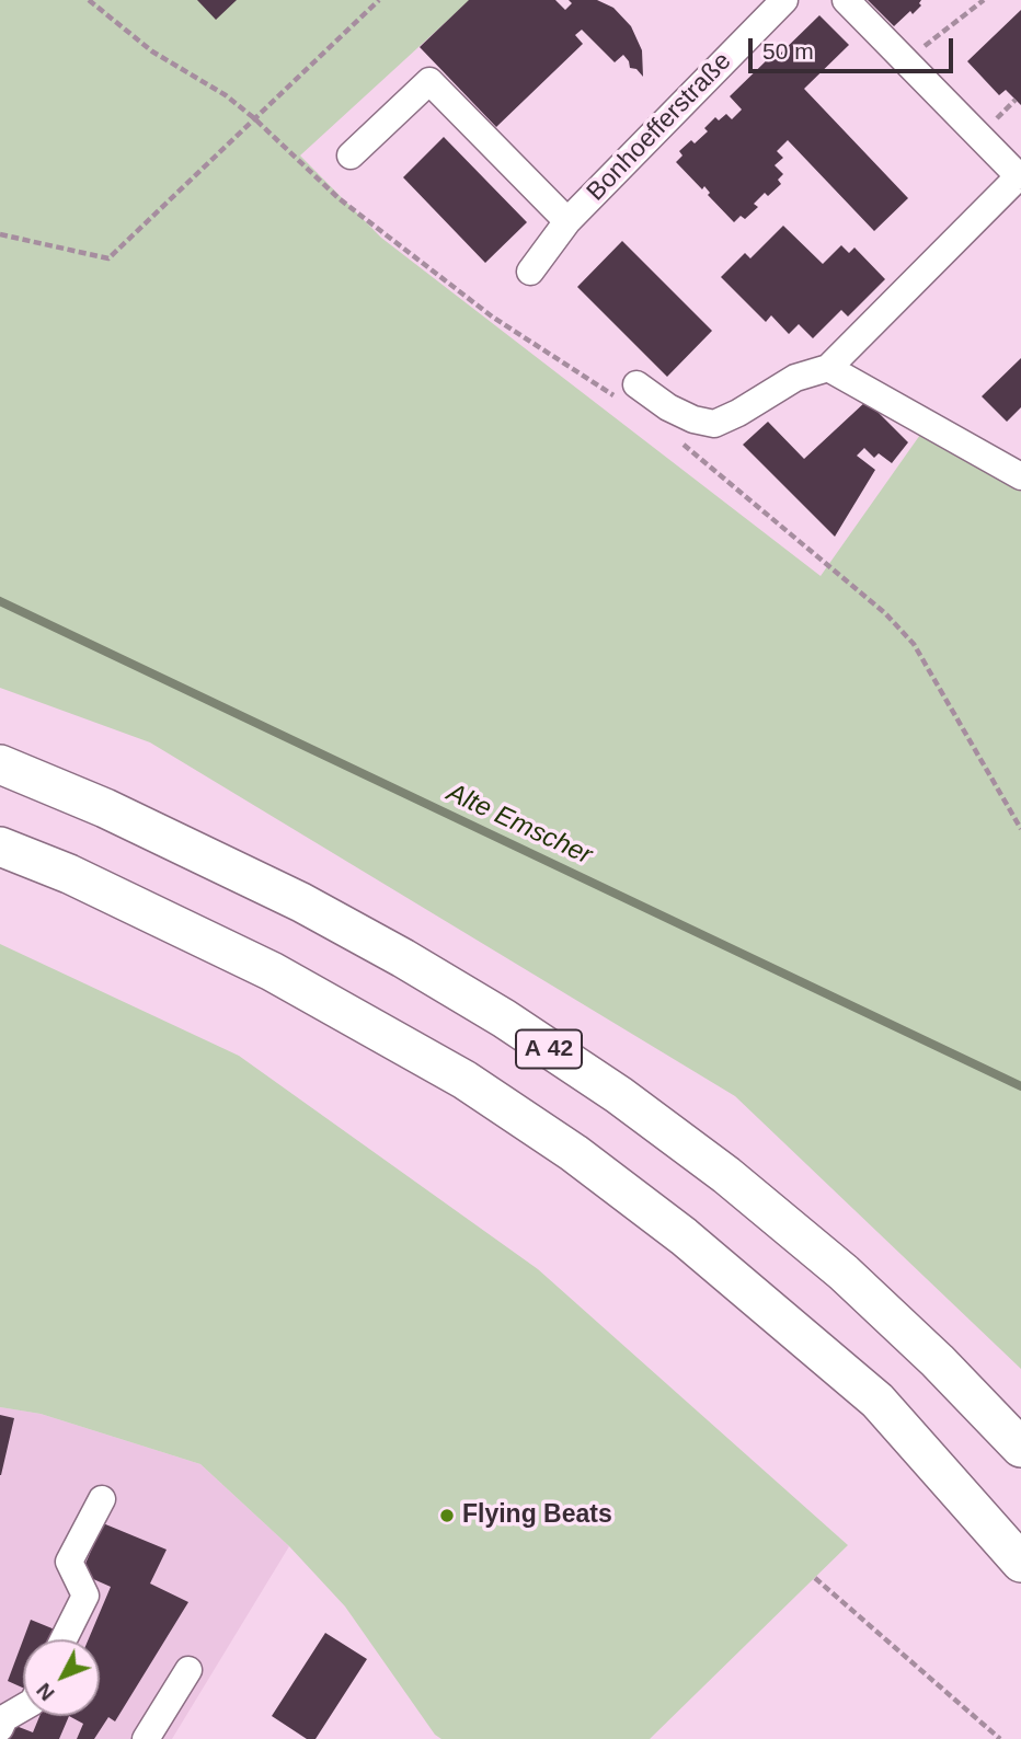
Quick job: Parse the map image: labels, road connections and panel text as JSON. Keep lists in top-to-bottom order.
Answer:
{
  "streets": {
    "highway": ["A 42"],
    "lane": ["Bonhoefferstraße"]
  },
  "water": ["Alte Emscher"],
  "places": ["Flying Beats"],
  "scale_bar": "50 m",
  "north": "bottom left"
}
